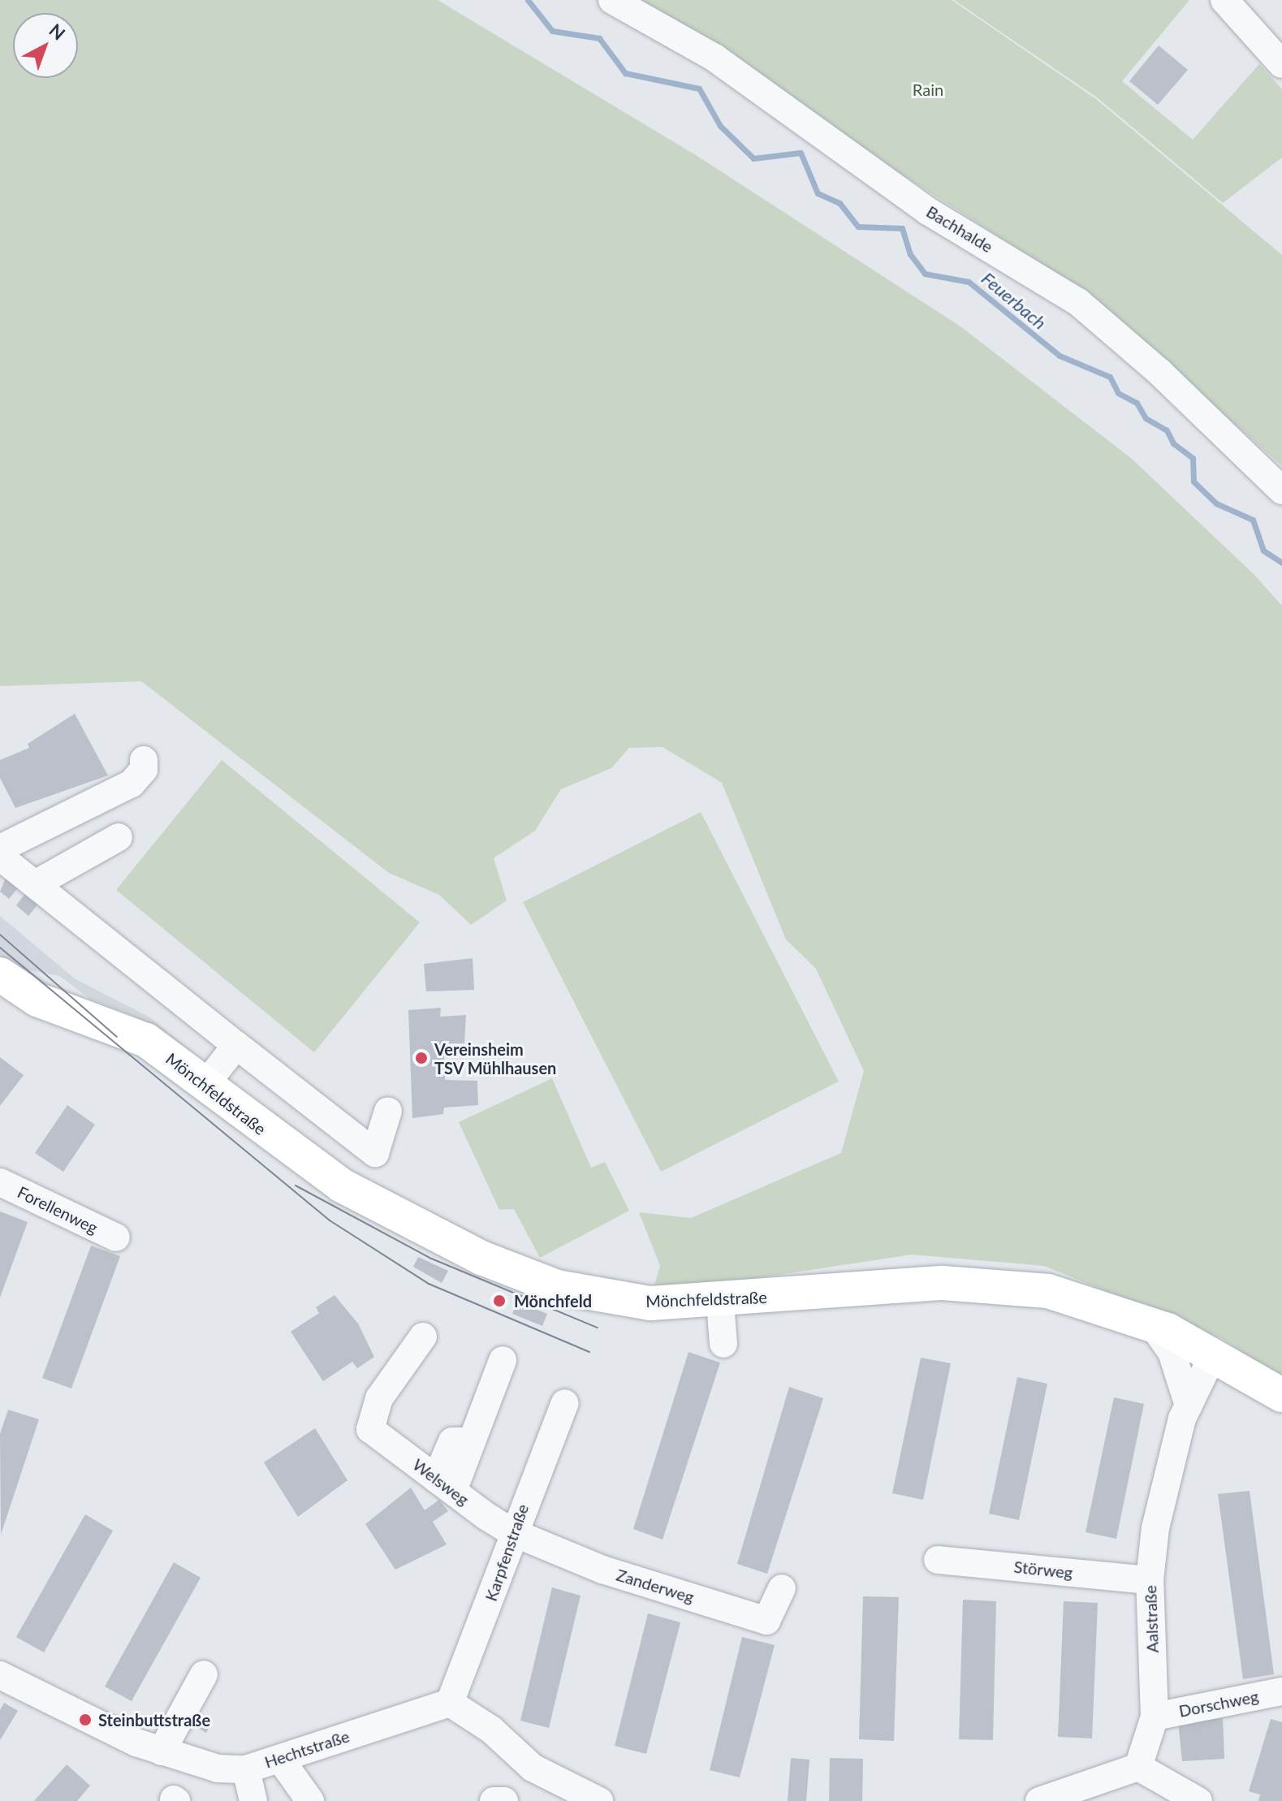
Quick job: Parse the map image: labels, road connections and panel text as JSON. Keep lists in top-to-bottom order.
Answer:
{
  "streets": {
    "main road": ["Mönchfeldstraße"],
    "street": [
      "Bachhalde",
      "Forellenweg",
      "Welsweg",
      "Karpfenstraße",
      "Störweg",
      "Zanderweg",
      "Aalstraße",
      "Dorschweg",
      "Hechtstraße"
    ]
  },
  "crossings": [
    ["Mönchfeldstraße", "Aalstraße"],
    ["Welsweg", "Karpfenstraße"],
    ["Welsweg", "Zanderweg"],
    ["Karpfenstraße", "Zanderweg"],
    ["Karpfenstraße", "Hechtstraße"],
    ["Störweg", "Aalstraße"],
    ["Aalstraße", "Dorschweg"]
  ],
  "water": ["Feuerbach"],
  "parks": ["Rain"],
  "places": ["Vereinsheim TSV Mühlhausen", "Mönchfeld", "Steinbuttstraße"],
  "north": "top right"
}
